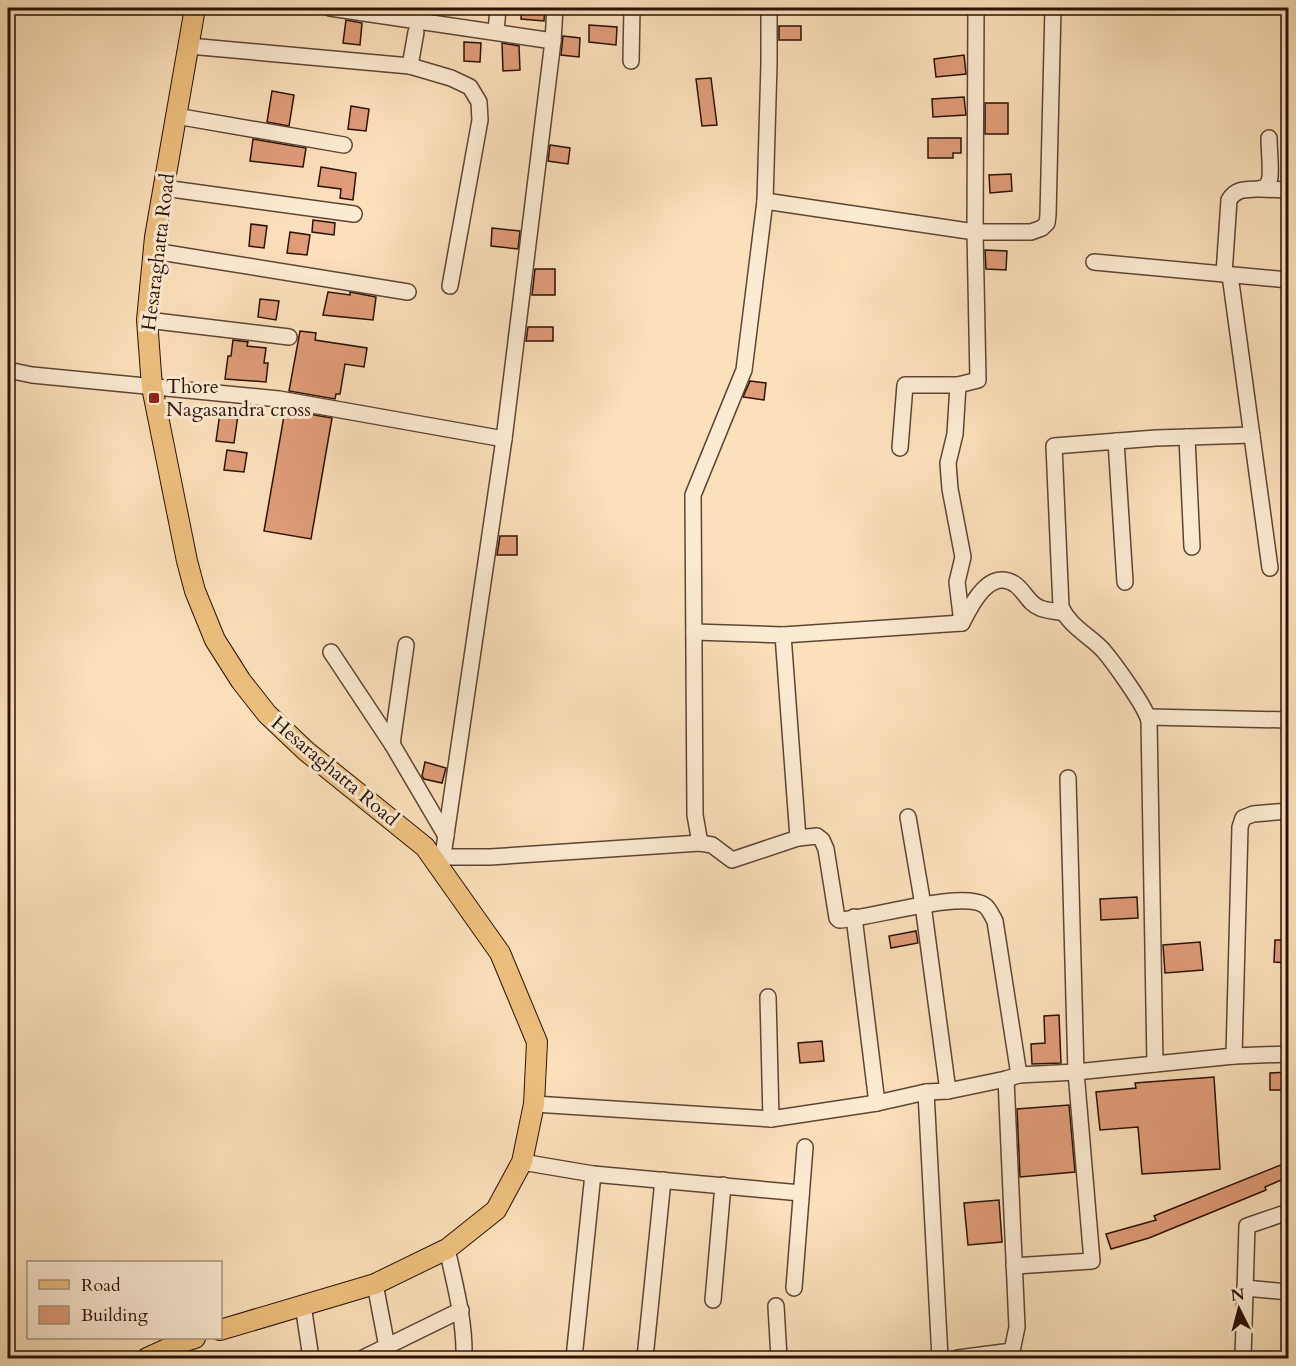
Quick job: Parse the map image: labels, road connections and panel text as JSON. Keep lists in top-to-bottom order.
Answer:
{
  "streets": {
    "main road": ["Hesaraghatta Road"]
  },
  "places": {
    "transit": ["Thore Nagasandra cross"]
  },
  "legend": ["Road", "Building"],
  "north": "top"
}
